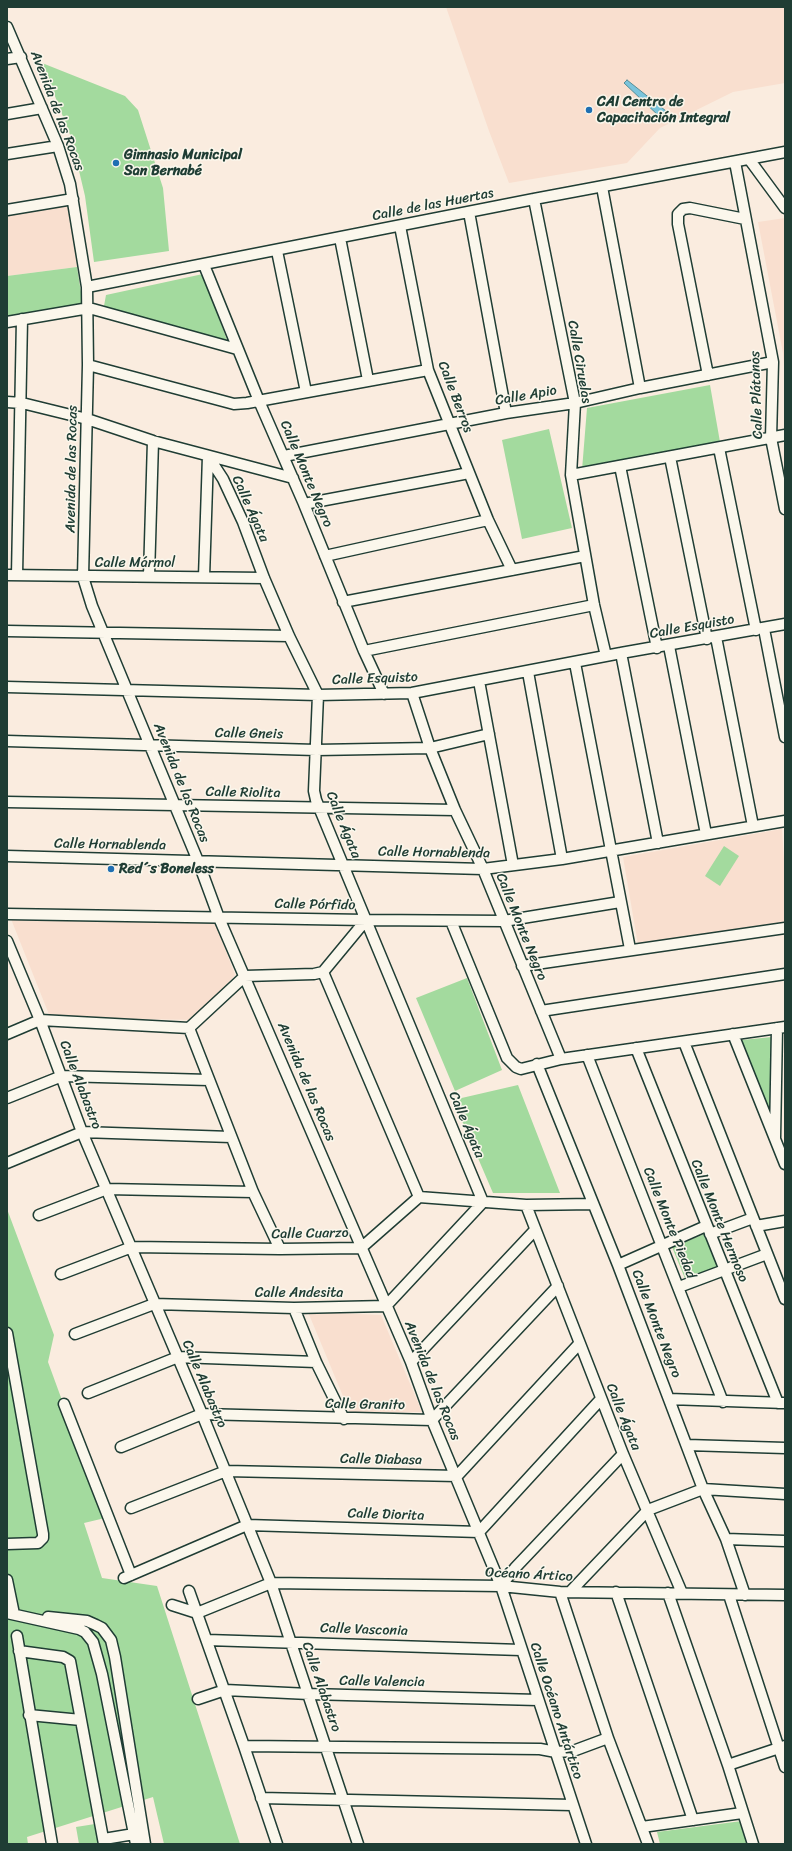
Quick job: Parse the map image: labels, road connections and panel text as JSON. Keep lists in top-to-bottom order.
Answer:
{
  "streets": {
    "street": [
      "Avenida de las Rocas",
      "Calle de las Huertas",
      "Calle Ciruelas",
      "Calle Plátanos",
      "Calle Apio",
      "Calle Berros",
      "Calle Monte Negro",
      "Calle Ágata",
      "Calle Mármol",
      "Calle Esquisto",
      "Calle Gneis",
      "Calle Riolita",
      "Calle Hornablenda",
      "Calle Pórfido",
      "Calle Alabastro",
      "Calle Monte Hermoso",
      "Calle Monte Piedad",
      "Calle Cuarzo",
      "Calle Andesita",
      "Calle Granito",
      "Calle Diabasa",
      "Calle Diorita",
      "Océano Ártico",
      "Calle Vasconia",
      "Calle Valencia",
      "Calle Océano Antártico"
    ]
  },
  "crossings": [
    ["Avenida de las Rocas", "Calle de las Huertas"],
    ["Avenida de las Rocas", "Calle Mármol"],
    ["Avenida de las Rocas", "Calle Esquisto"],
    ["Avenida de las Rocas", "Calle Gneis"],
    ["Avenida de las Rocas", "Calle Riolita"],
    ["Avenida de las Rocas", "Calle Hornablenda"],
    ["Avenida de las Rocas", "Calle Pórfido"],
    ["Avenida de las Rocas", "Calle Cuarzo"],
    ["Avenida de las Rocas", "Calle Andesita"],
    ["Avenida de las Rocas", "Calle Granito"],
    ["Avenida de las Rocas", "Calle Diabasa"],
    ["Avenida de las Rocas", "Calle Diorita"],
    ["Avenida de las Rocas", "Océano Ártico"],
    ["Avenida de las Rocas", "Calle Océano Antártico"],
    ["Calle de las Huertas", "Calle Ciruelas"],
    ["Calle de las Huertas", "Calle Plátanos"],
    ["Calle de las Huertas", "Calle Berros"],
    ["Calle de las Huertas", "Calle Monte Negro"],
    ["Calle Ciruelas", "Calle Apio"],
    ["Calle Ciruelas", "Calle Esquisto"],
    ["Calle Plátanos", "Calle Apio"],
    ["Calle Apio", "Calle Berros"],
    ["Calle Apio", "Calle Monte Negro"],
    ["Calle Monte Negro", "Calle Esquisto"],
    ["Calle Monte Negro", "Calle Gneis"],
    ["Calle Monte Negro", "Calle Riolita"],
    ["Calle Monte Negro", "Calle Hornablenda"],
    ["Calle Monte Negro", "Calle Pórfido"],
    ["Calle Monte Negro", "Océano Ártico"],
    ["Calle Ágata", "Calle Mármol"],
    ["Calle Ágata", "Calle Esquisto"],
    ["Calle Ágata", "Calle Gneis"],
    ["Calle Ágata", "Calle Riolita"],
    ["Calle Ágata", "Calle Hornablenda"],
    ["Calle Ágata", "Calle Pórfido"],
    ["Calle Ágata", "Océano Ártico"],
    ["Calle Alabastro", "Calle Cuarzo"],
    ["Calle Alabastro", "Calle Andesita"],
    ["Calle Alabastro", "Calle Granito"],
    ["Calle Alabastro", "Calle Diabasa"],
    ["Calle Alabastro", "Calle Diorita"],
    ["Calle Alabastro", "Océano Ártico"],
    ["Calle Alabastro", "Calle Vasconia"],
    ["Calle Alabastro", "Calle Valencia"],
    ["Océano Ártico", "Calle Océano Antártico"],
    ["Calle Vasconia", "Calle Océano Antártico"],
    ["Calle Valencia", "Calle Océano Antártico"]
  ],
  "places": ["CAI Centro de Capacitación Integral", "Gimnasio Municipal San Bernabé", "Red´s Boneless"]
}
